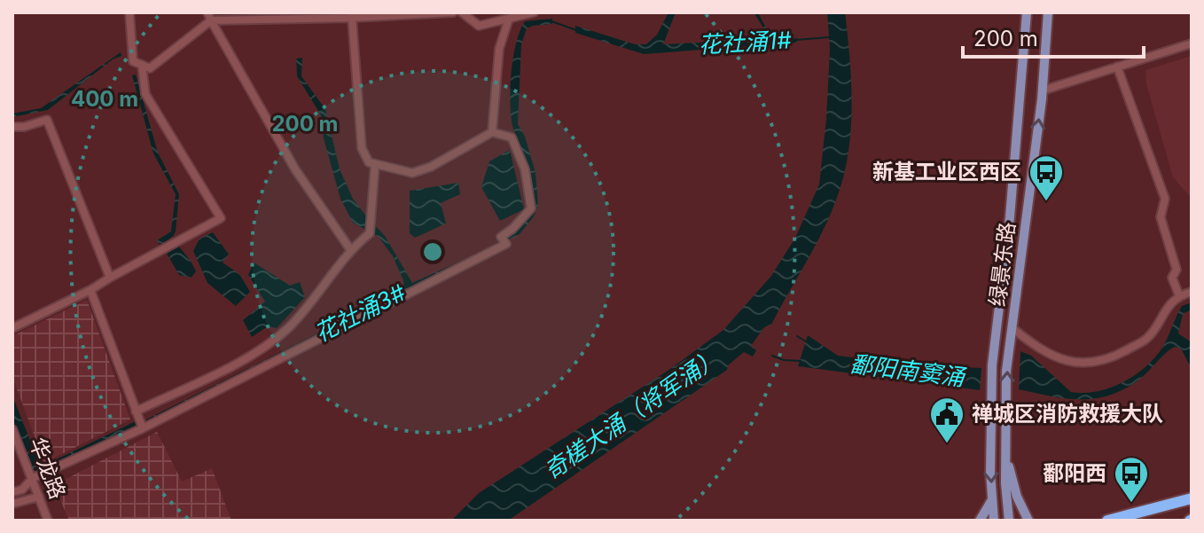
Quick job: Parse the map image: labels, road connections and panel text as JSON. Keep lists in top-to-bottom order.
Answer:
{
  "streets": {
    "main road": ["绿景东路"],
    "street": ["华龙路"]
  },
  "water": [
    "花社涌1#",
    "花社涌3#",
    "鄱阳南窦涌",
    "奇槎大涌（将军涌）"
  ],
  "places": {
    "bus stop": ["新基工业区西区", "鄱阳西"],
    "public building": ["禅城区消防救援大队"]
  },
  "scale_bar": "200 m",
  "rings": ["400 m", "200 m"]
}
